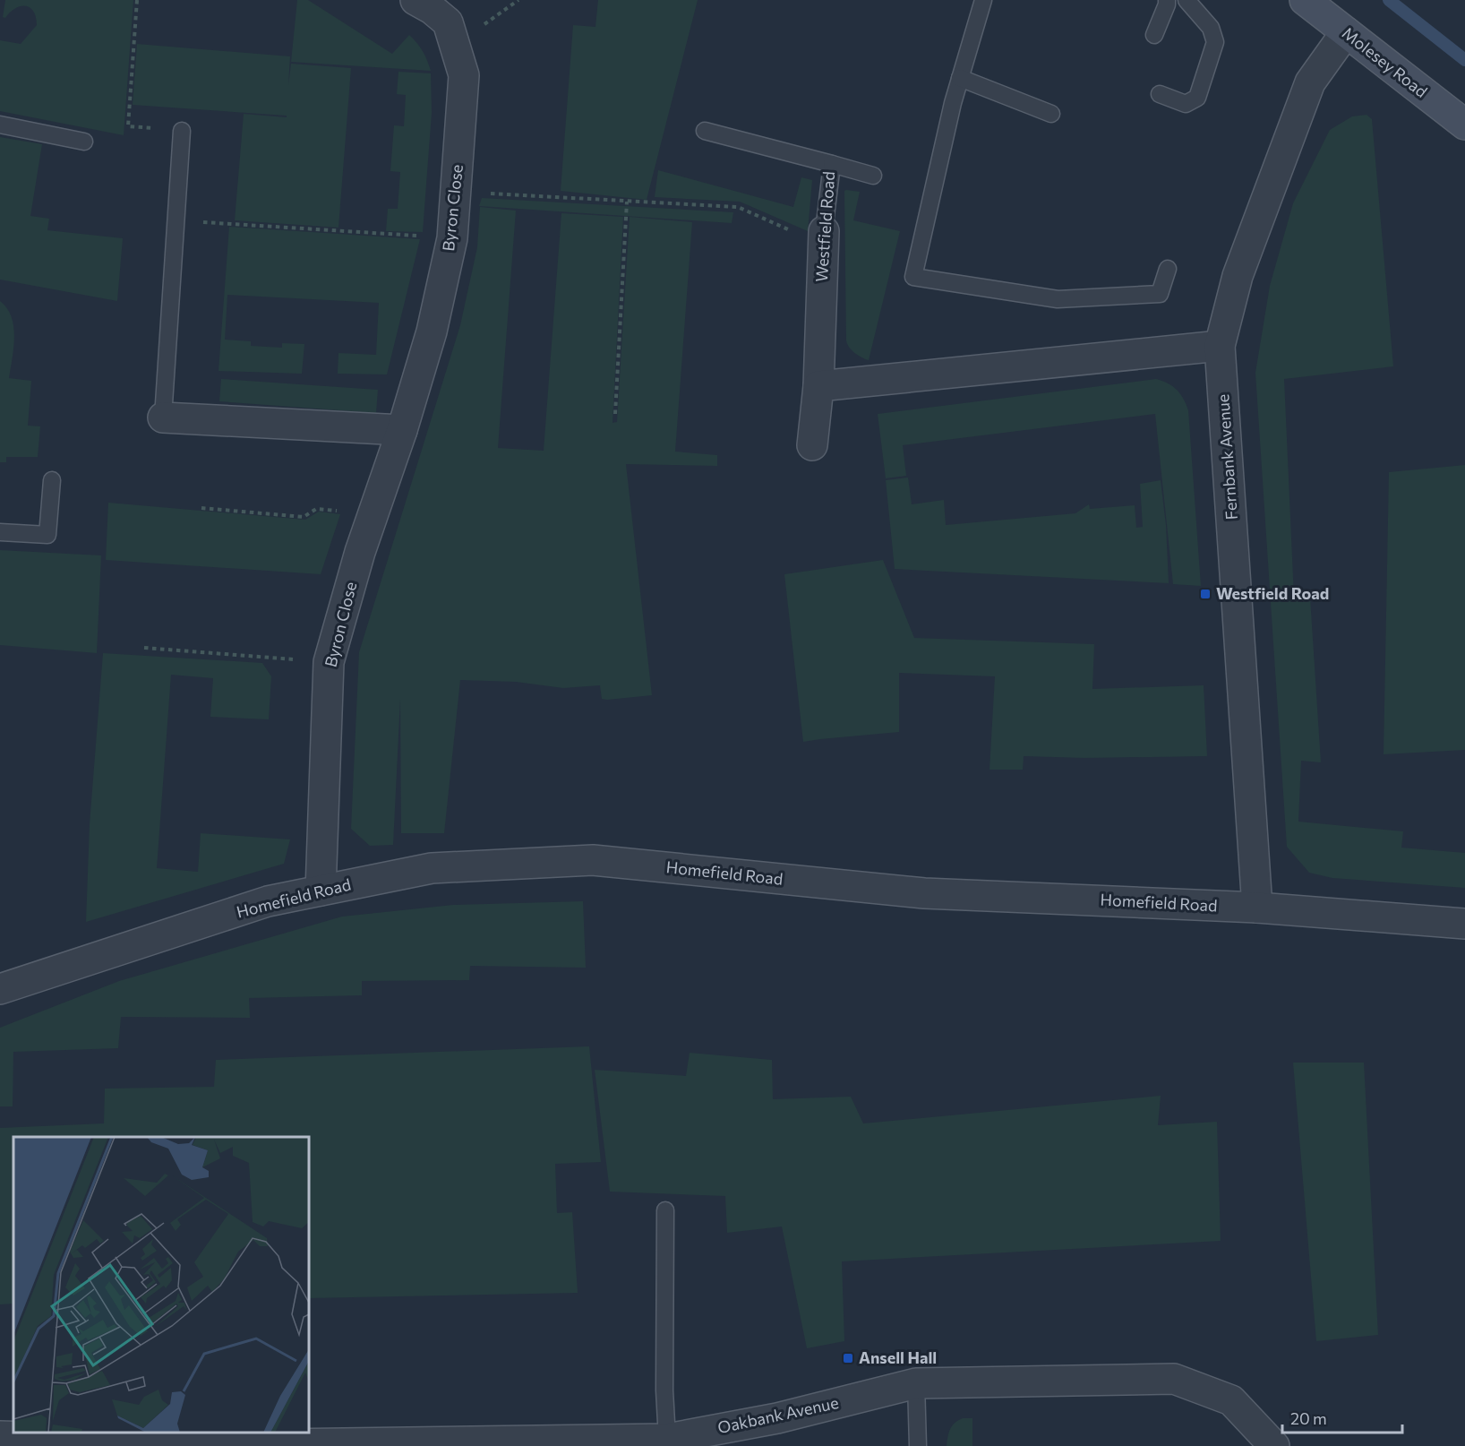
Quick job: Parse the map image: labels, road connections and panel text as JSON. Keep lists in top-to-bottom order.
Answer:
{
  "streets": {
    "street": [
      "Molesey Road",
      "Byron Close",
      "Westfield Road",
      "Fernbank Avenue",
      "Homefield Road",
      "Oakbank Avenue"
    ]
  },
  "crossings": [
    ["Molesey Road", "Fernbank Avenue"],
    ["Byron Close", "Homefield Road"],
    ["Fernbank Avenue", "Homefield Road"]
  ],
  "places": {
    "transit": ["Westfield Road", "Ansell Hall"]
  },
  "scale_bar": "20 m"
}
